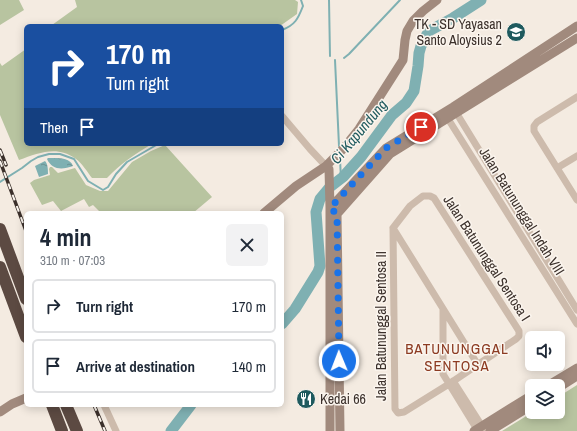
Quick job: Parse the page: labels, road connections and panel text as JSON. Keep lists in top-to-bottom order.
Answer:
{
  "streets": {
    "street": ["Jalan Batununggal Indah VIII", "Jalan Batununggal Sentosa I", "Jalan Batununggal Sentosa II"]
  },
  "crossings": [
    ["Jalan Batununggal Sentosa I", "Jalan Batununggal Sentosa II"]
  ],
  "districts": ["BATUNUNGGAL SENTOSA"],
  "water": ["Ci Kapundung"],
  "places": {
    "school or university": ["TK - SD Yayasan Santo Aloysius 2"],
    "restaurant": ["Kedai 66"]
  },
  "page": {
    "turn": ["170 m", "Turn right"],
    "then": "Then",
    "heading": ["4 min", "310 m · 07:03"],
    "list": [
      {
        "name": "Turn right",
        "value": "170 m"
      },
      {
        "name": "Arrive at destination",
        "value": "140 m"
      }
    ]
  }
}
